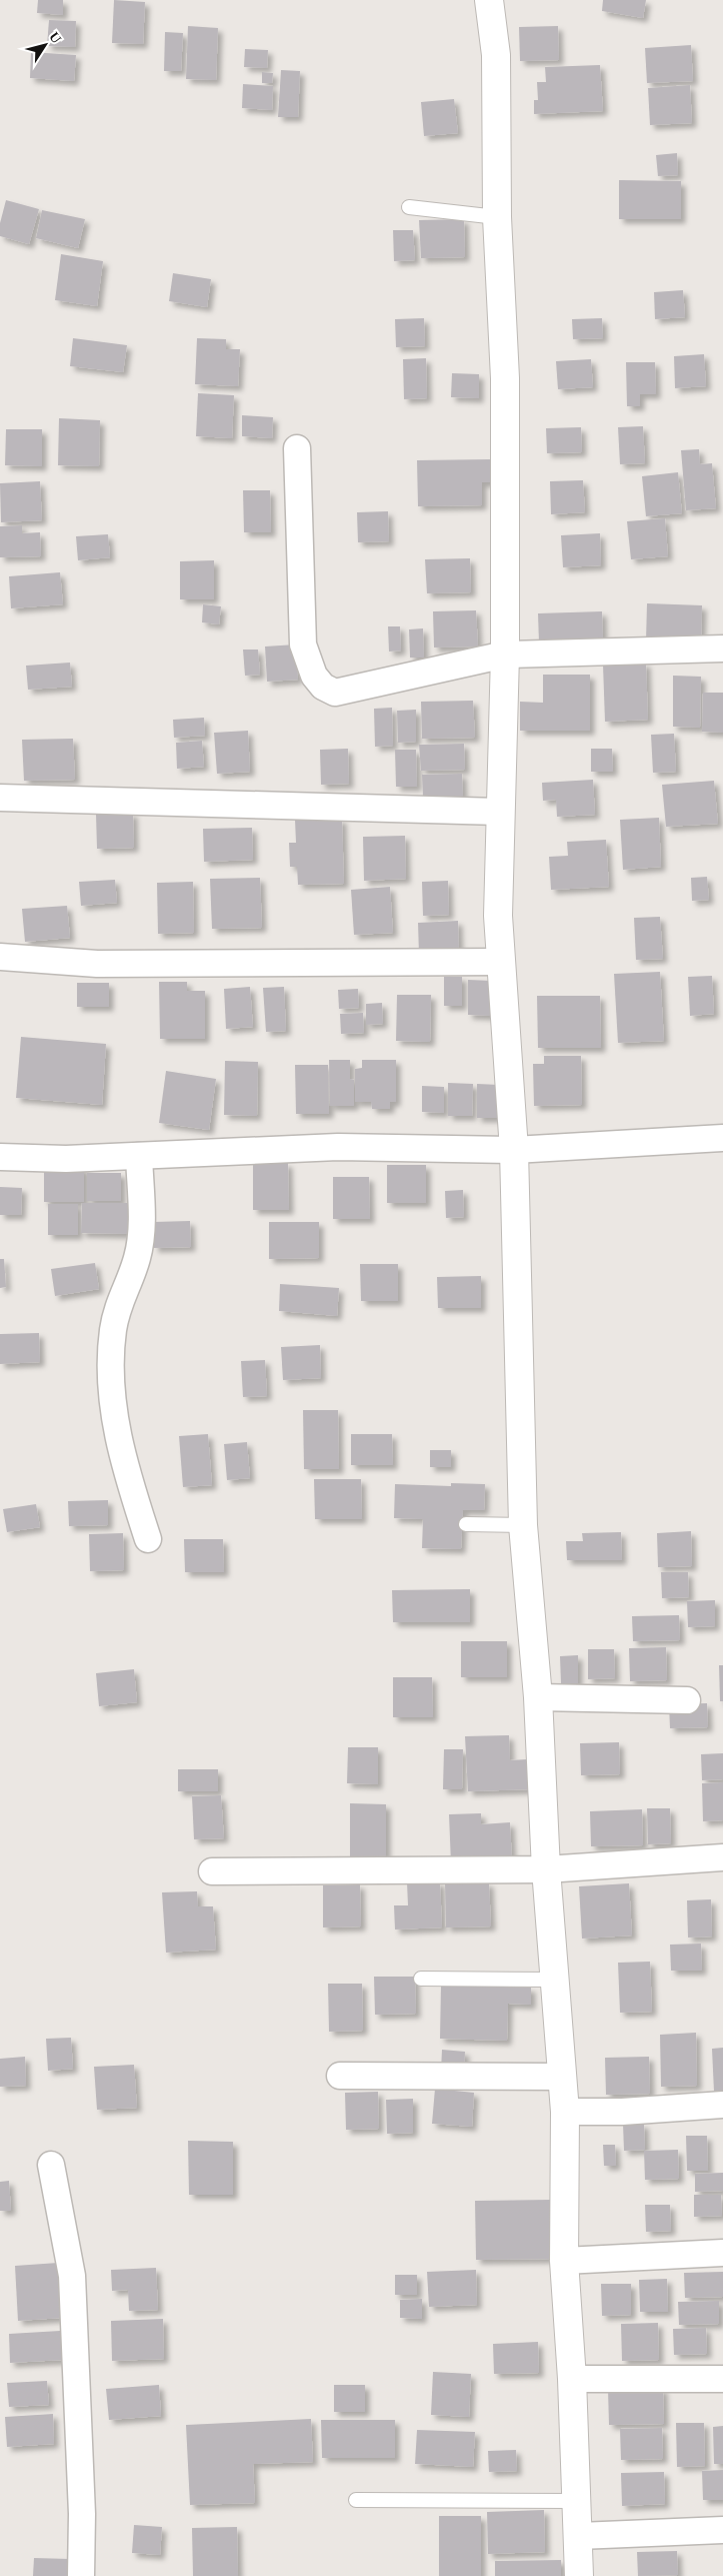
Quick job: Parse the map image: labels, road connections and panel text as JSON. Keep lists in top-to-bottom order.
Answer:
{
  "north": "top right"
}
